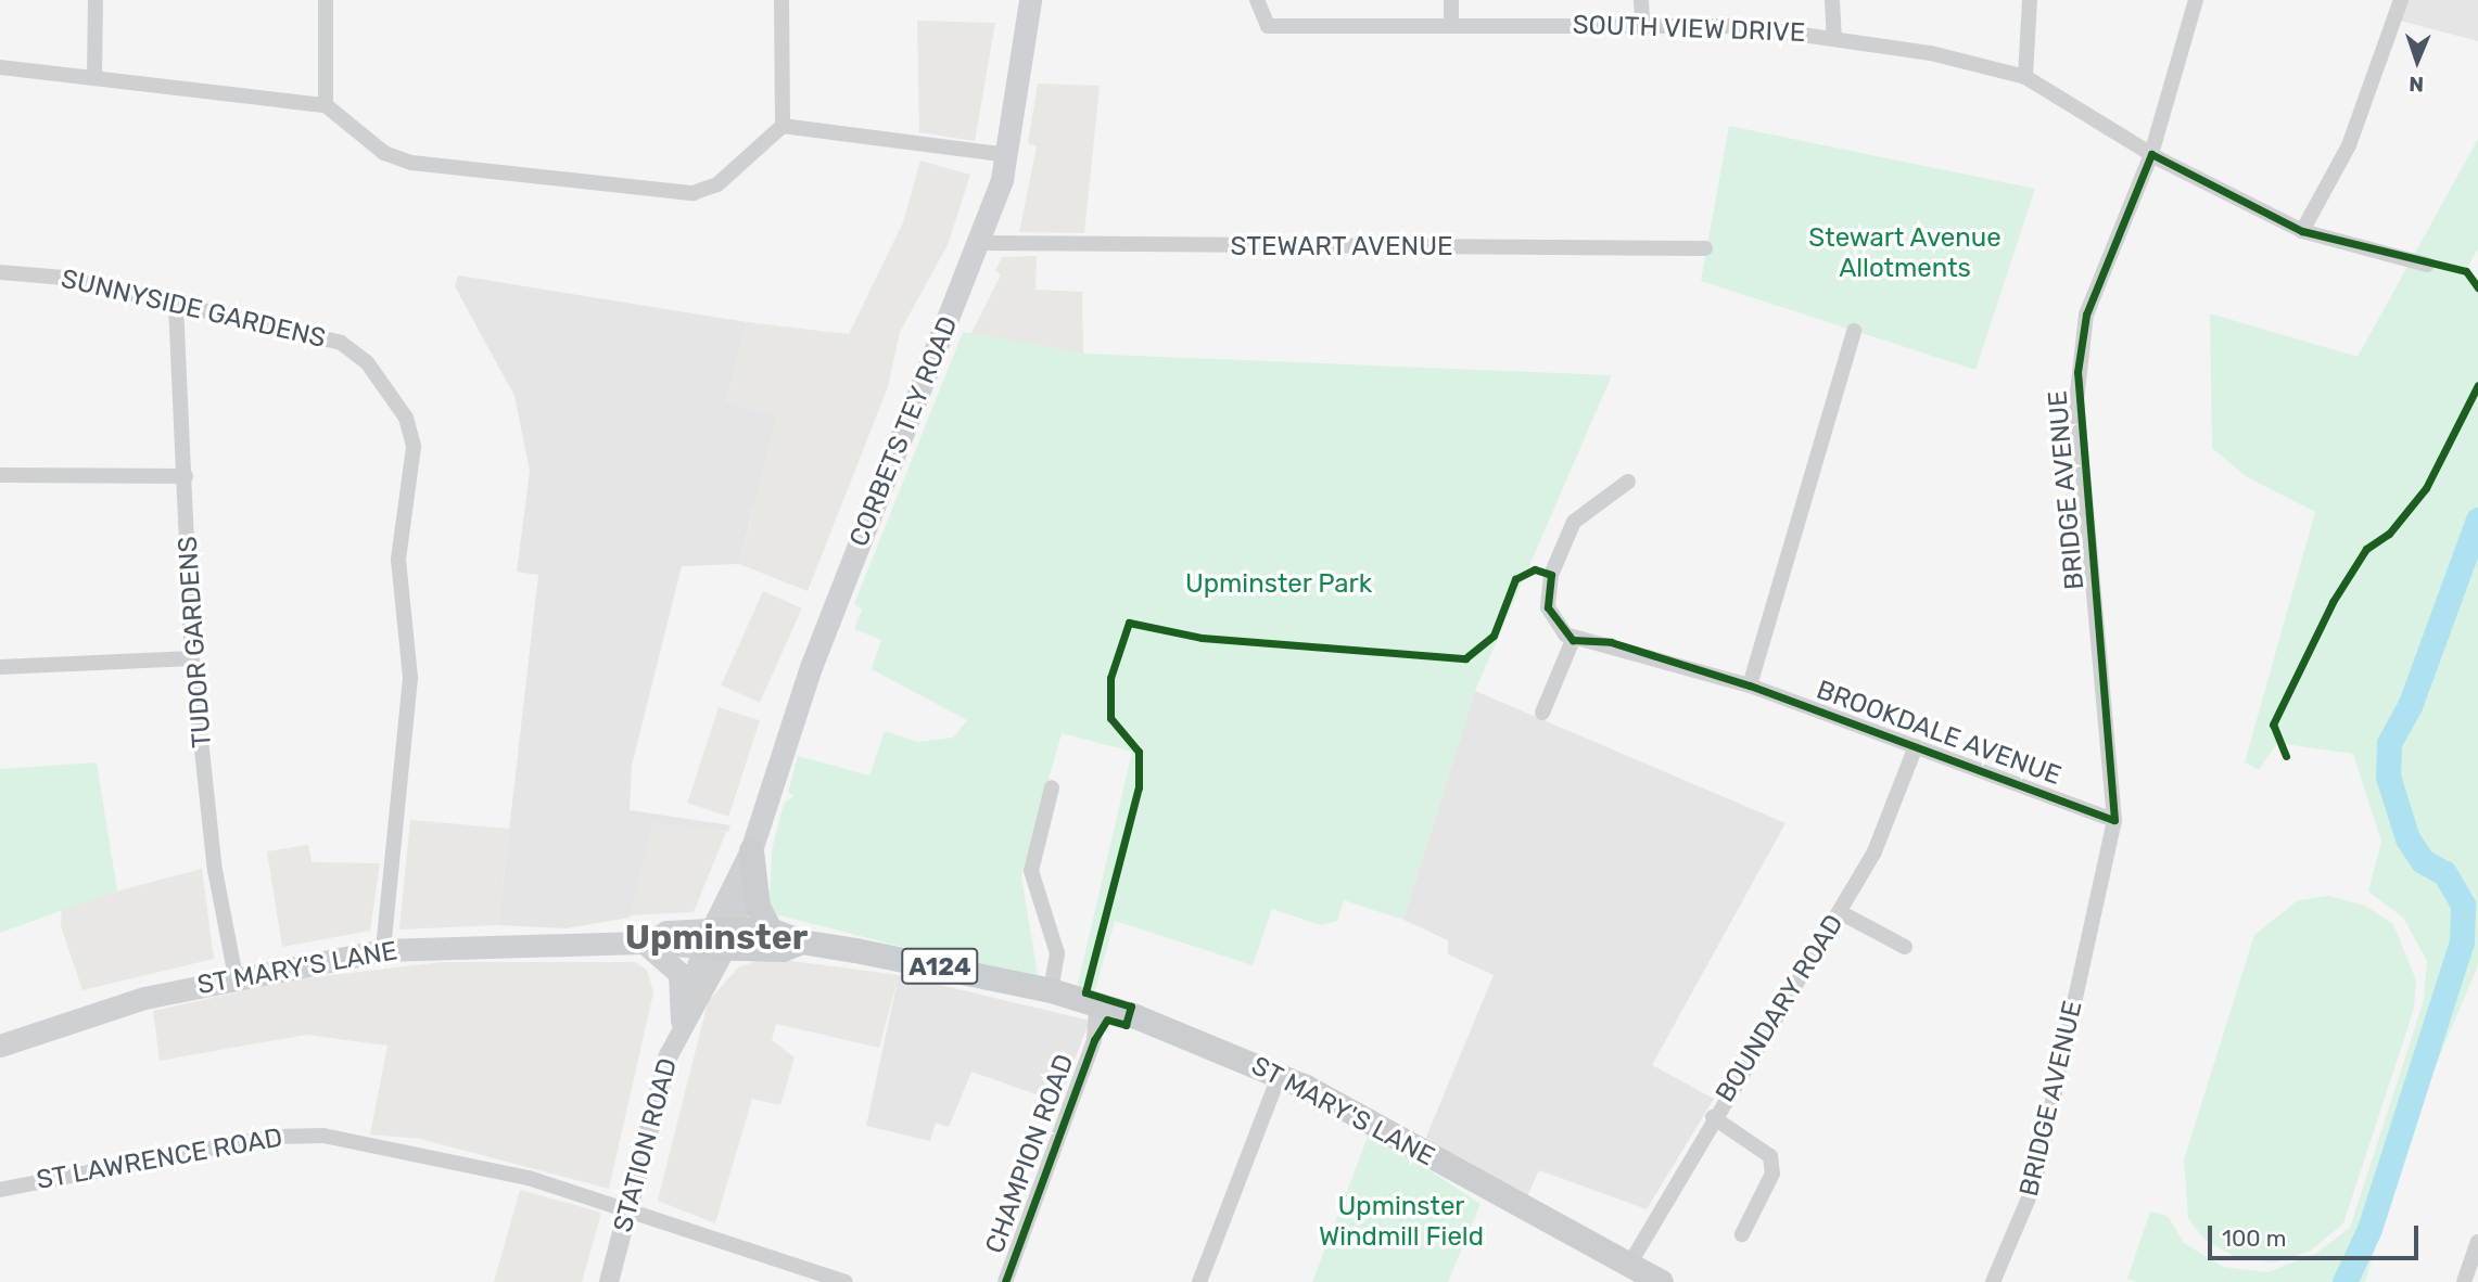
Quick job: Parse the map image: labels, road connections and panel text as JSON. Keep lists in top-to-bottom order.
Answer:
{
  "streets": {
    "main road": ["CORBETS TEY ROAD", "A124", "ST MARY'S LANE"],
    "street": [
      "SOUTH VIEW DRIVE",
      "STEWART AVENUE",
      "SUNNYSIDE GARDENS",
      "BRIDGE AVENUE",
      "TUDOR GARDENS",
      "BROOKDALE AVENUE",
      "BOUNDARY ROAD",
      "STATION ROAD",
      "CHAMPION ROAD",
      "ST LAWRENCE ROAD"
    ]
  },
  "crossings": [
    ["SOUTH VIEW DRIVE", "BRIDGE AVENUE"],
    ["STEWART AVENUE", "CORBETS TEY ROAD"],
    ["SUNNYSIDE GARDENS", "TUDOR GARDENS"],
    ["SUNNYSIDE GARDENS", "ST MARY'S LANE"],
    ["CORBETS TEY ROAD", "ST MARY'S LANE"],
    ["CORBETS TEY ROAD", "STATION ROAD"],
    ["BRIDGE AVENUE", "BROOKDALE AVENUE"],
    ["TUDOR GARDENS", "ST MARY'S LANE"],
    ["BROOKDALE AVENUE", "BOUNDARY ROAD"],
    ["ST MARY'S LANE", "BOUNDARY ROAD"],
    ["ST MARY'S LANE", "STATION ROAD"],
    ["ST MARY'S LANE", "CHAMPION ROAD"],
    ["STATION ROAD", "ST LAWRENCE ROAD"]
  ],
  "districts": ["Upminster"],
  "parks": ["Stewart Avenue Allotments", "Upminster Park", "Upminster Windmill Field"],
  "scale_bar": "100 m",
  "north": "bottom"
}
